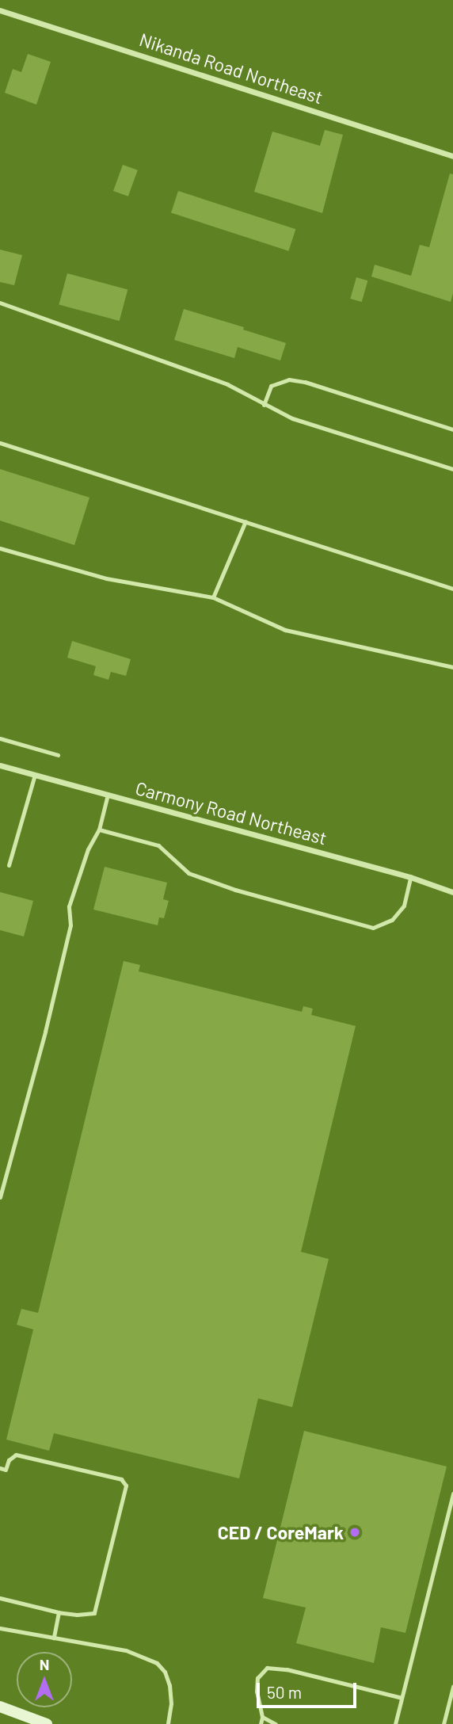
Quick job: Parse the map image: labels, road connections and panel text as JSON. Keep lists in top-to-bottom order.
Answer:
{
  "streets": {
    "street": ["Nikanda Road Northeast", "Carmony Road Northeast"]
  },
  "places": ["CED / CoreMark"],
  "scale_bar": "50 m",
  "north": "top"
}
